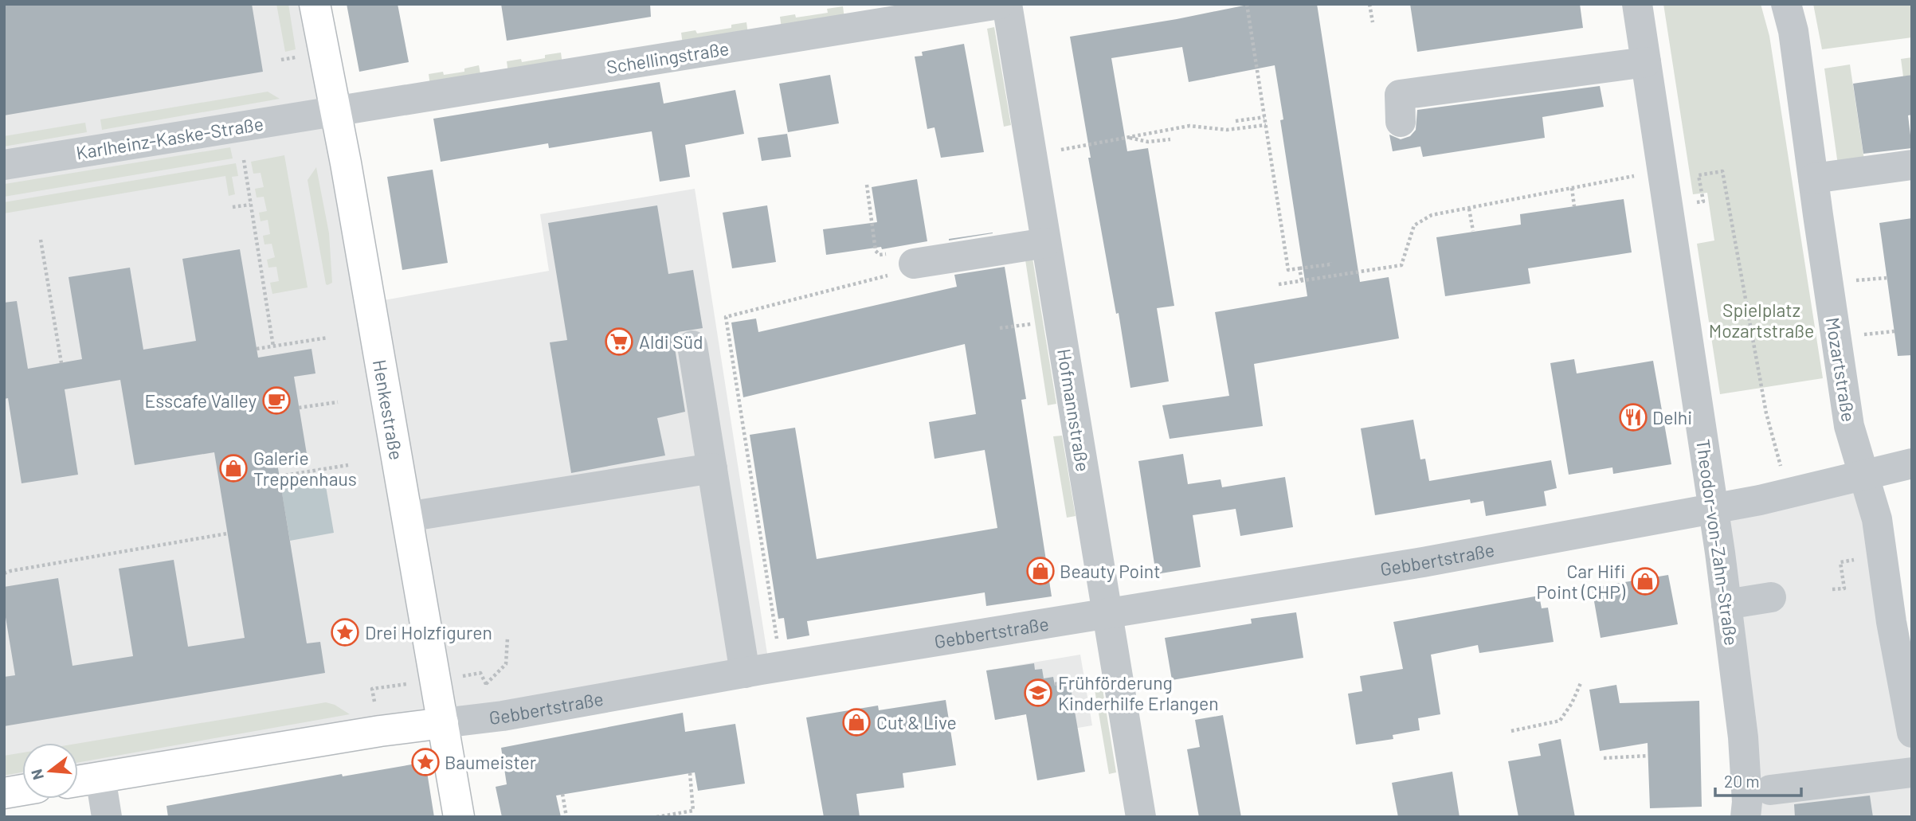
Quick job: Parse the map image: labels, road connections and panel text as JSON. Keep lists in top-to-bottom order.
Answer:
{
  "streets": {
    "main road": ["Henkestraße", "Gebbertstraße"],
    "street": [
      "Schellingstraße",
      "Karlheinz-Kaske-Straße",
      "Mozartstraße",
      "Hofmannstraße",
      "Theodor-von-Zahn-Straße"
    ]
  },
  "crossings": [
    ["Schellingstraße", "Karlheinz-Kaske-Straße"],
    ["Schellingstraße", "Henkestraße"],
    ["Karlheinz-Kaske-Straße", "Henkestraße"],
    ["Mozartstraße", "Gebbertstraße"],
    ["Henkestraße", "Gebbertstraße"],
    ["Hofmannstraße", "Gebbertstraße"],
    ["Theodor-von-Zahn-Straße", "Gebbertstraße"]
  ],
  "parks": ["Spielplatz Mozartstraße"],
  "places": {
    "supermarket": ["Aldi Süd"],
    "cafe": ["Esscafe Valley"],
    "restaurant": ["Delhi"],
    "shop": [
      "Galerie Treppenhaus",
      "Beauty Point",
      "Car Hifi Point (CHP)",
      "Cut & Live"
    ],
    "place": ["Drei Holzfiguren", "Baumeister"],
    "school or university": ["Frühförderung Kinderhilfe Erlangen"]
  },
  "scale_bar": "20 m",
  "north": "left"
}
